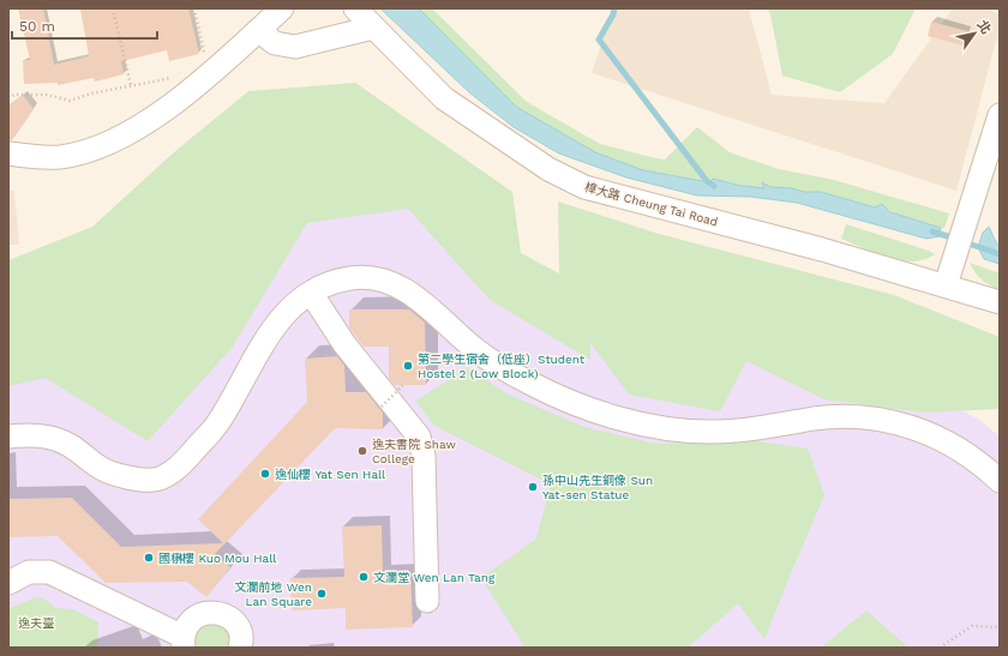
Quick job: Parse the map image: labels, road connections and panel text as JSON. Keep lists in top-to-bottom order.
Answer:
{
  "streets": {
    "street": ["樟大路 Cheung Tai Road"]
  },
  "parks": ["逸夫臺"],
  "places": [
    "第二學生宿舍（低座）Student Hostel 2 (Low Block)",
    "逸夫書院 Shaw College",
    "逸仙樓 Yat Sen Hall",
    "孫中山先生銅像 Sun Yat-sen Statue",
    "國楙樓 Kuo Mou Hall",
    "文瀾堂 Wen Lan Tang",
    "文瀾前地 Wen Lan Square"
  ],
  "scale_bar": "50 m",
  "north": "top right"
}
